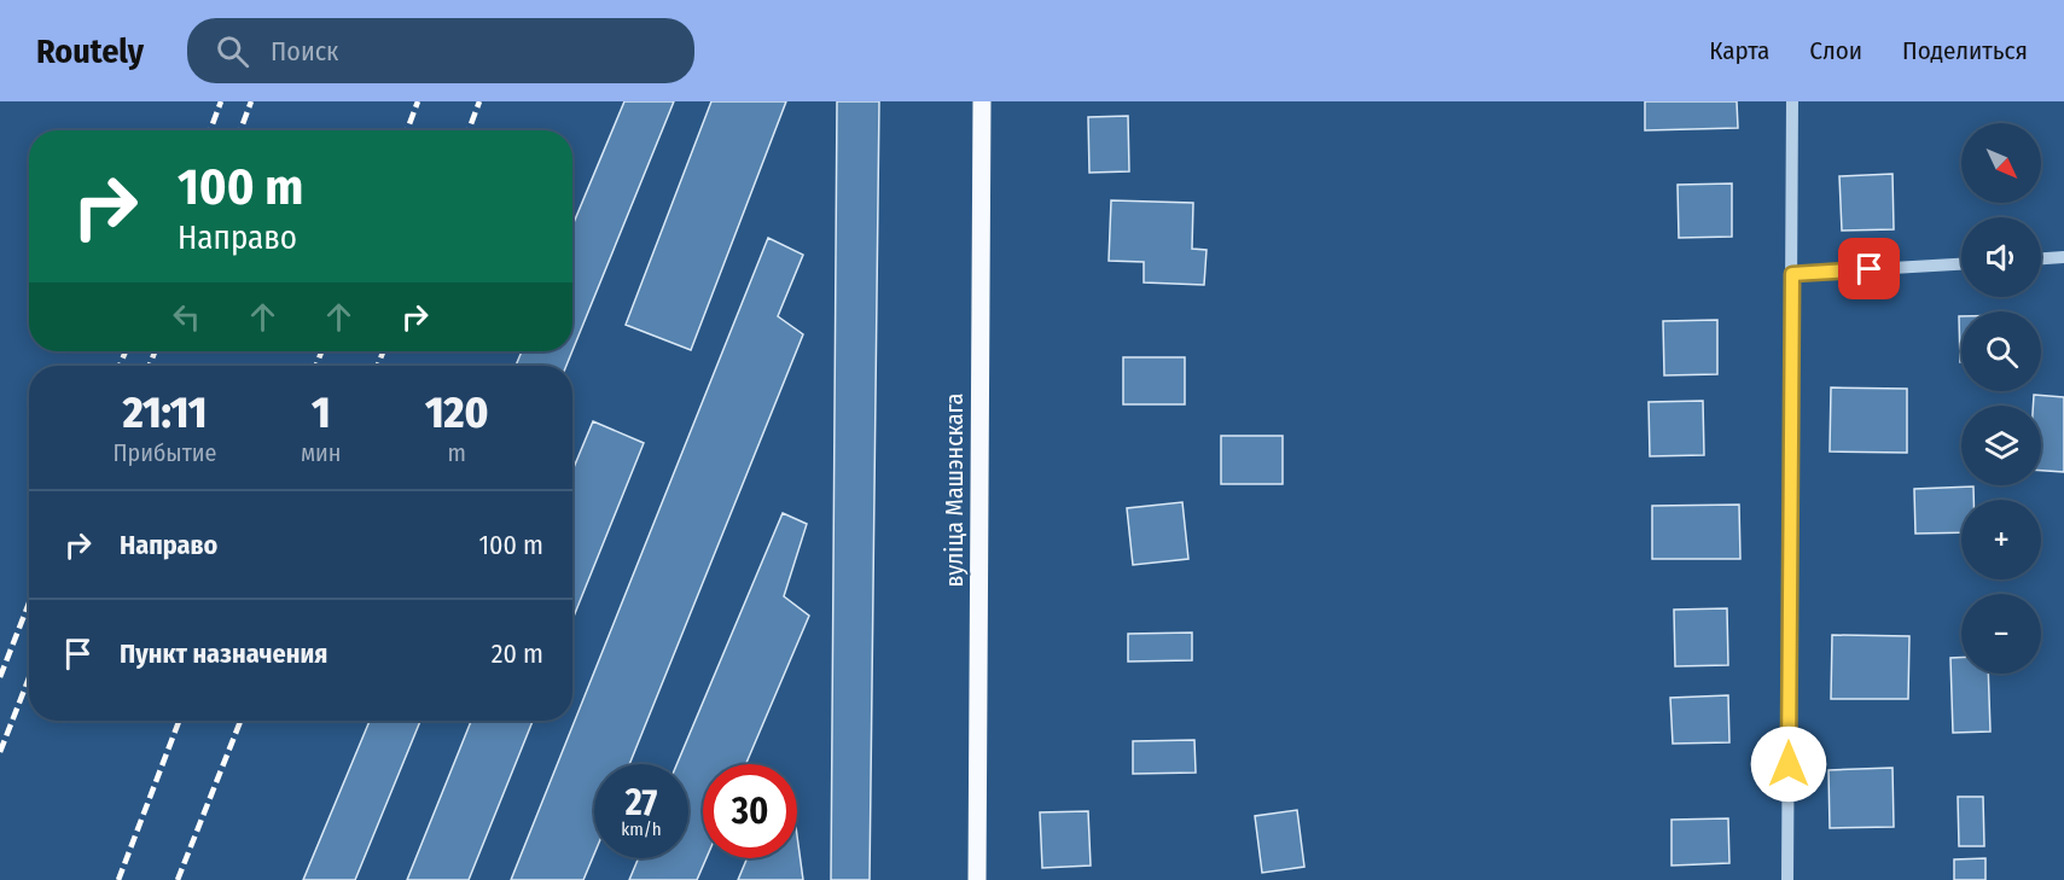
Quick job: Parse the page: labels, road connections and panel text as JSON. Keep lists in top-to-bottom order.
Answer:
{
  "streets": {
    "main road": ["вуліца Машэнскага"]
  },
  "north": "bottom right",
  "page": {
    "header": "Routely",
    "search": "Поиск",
    "nav": ["Карта", "Слои", "Поделиться"],
    "map_buttons": ["+", "−"],
    "turn": ["100 m", "Направо"],
    "eta": [
      "21:11",
      "Прибытие",
      "1",
      "мин",
      "120",
      "m"
    ],
    "list": [
      {
        "name": "Направо",
        "value": "100 m"
      },
      {
        "name": "Пункт назначения",
        "value": "20 m"
      }
    ],
    "speed": "27 km/h",
    "limit": "30"
  }
}
